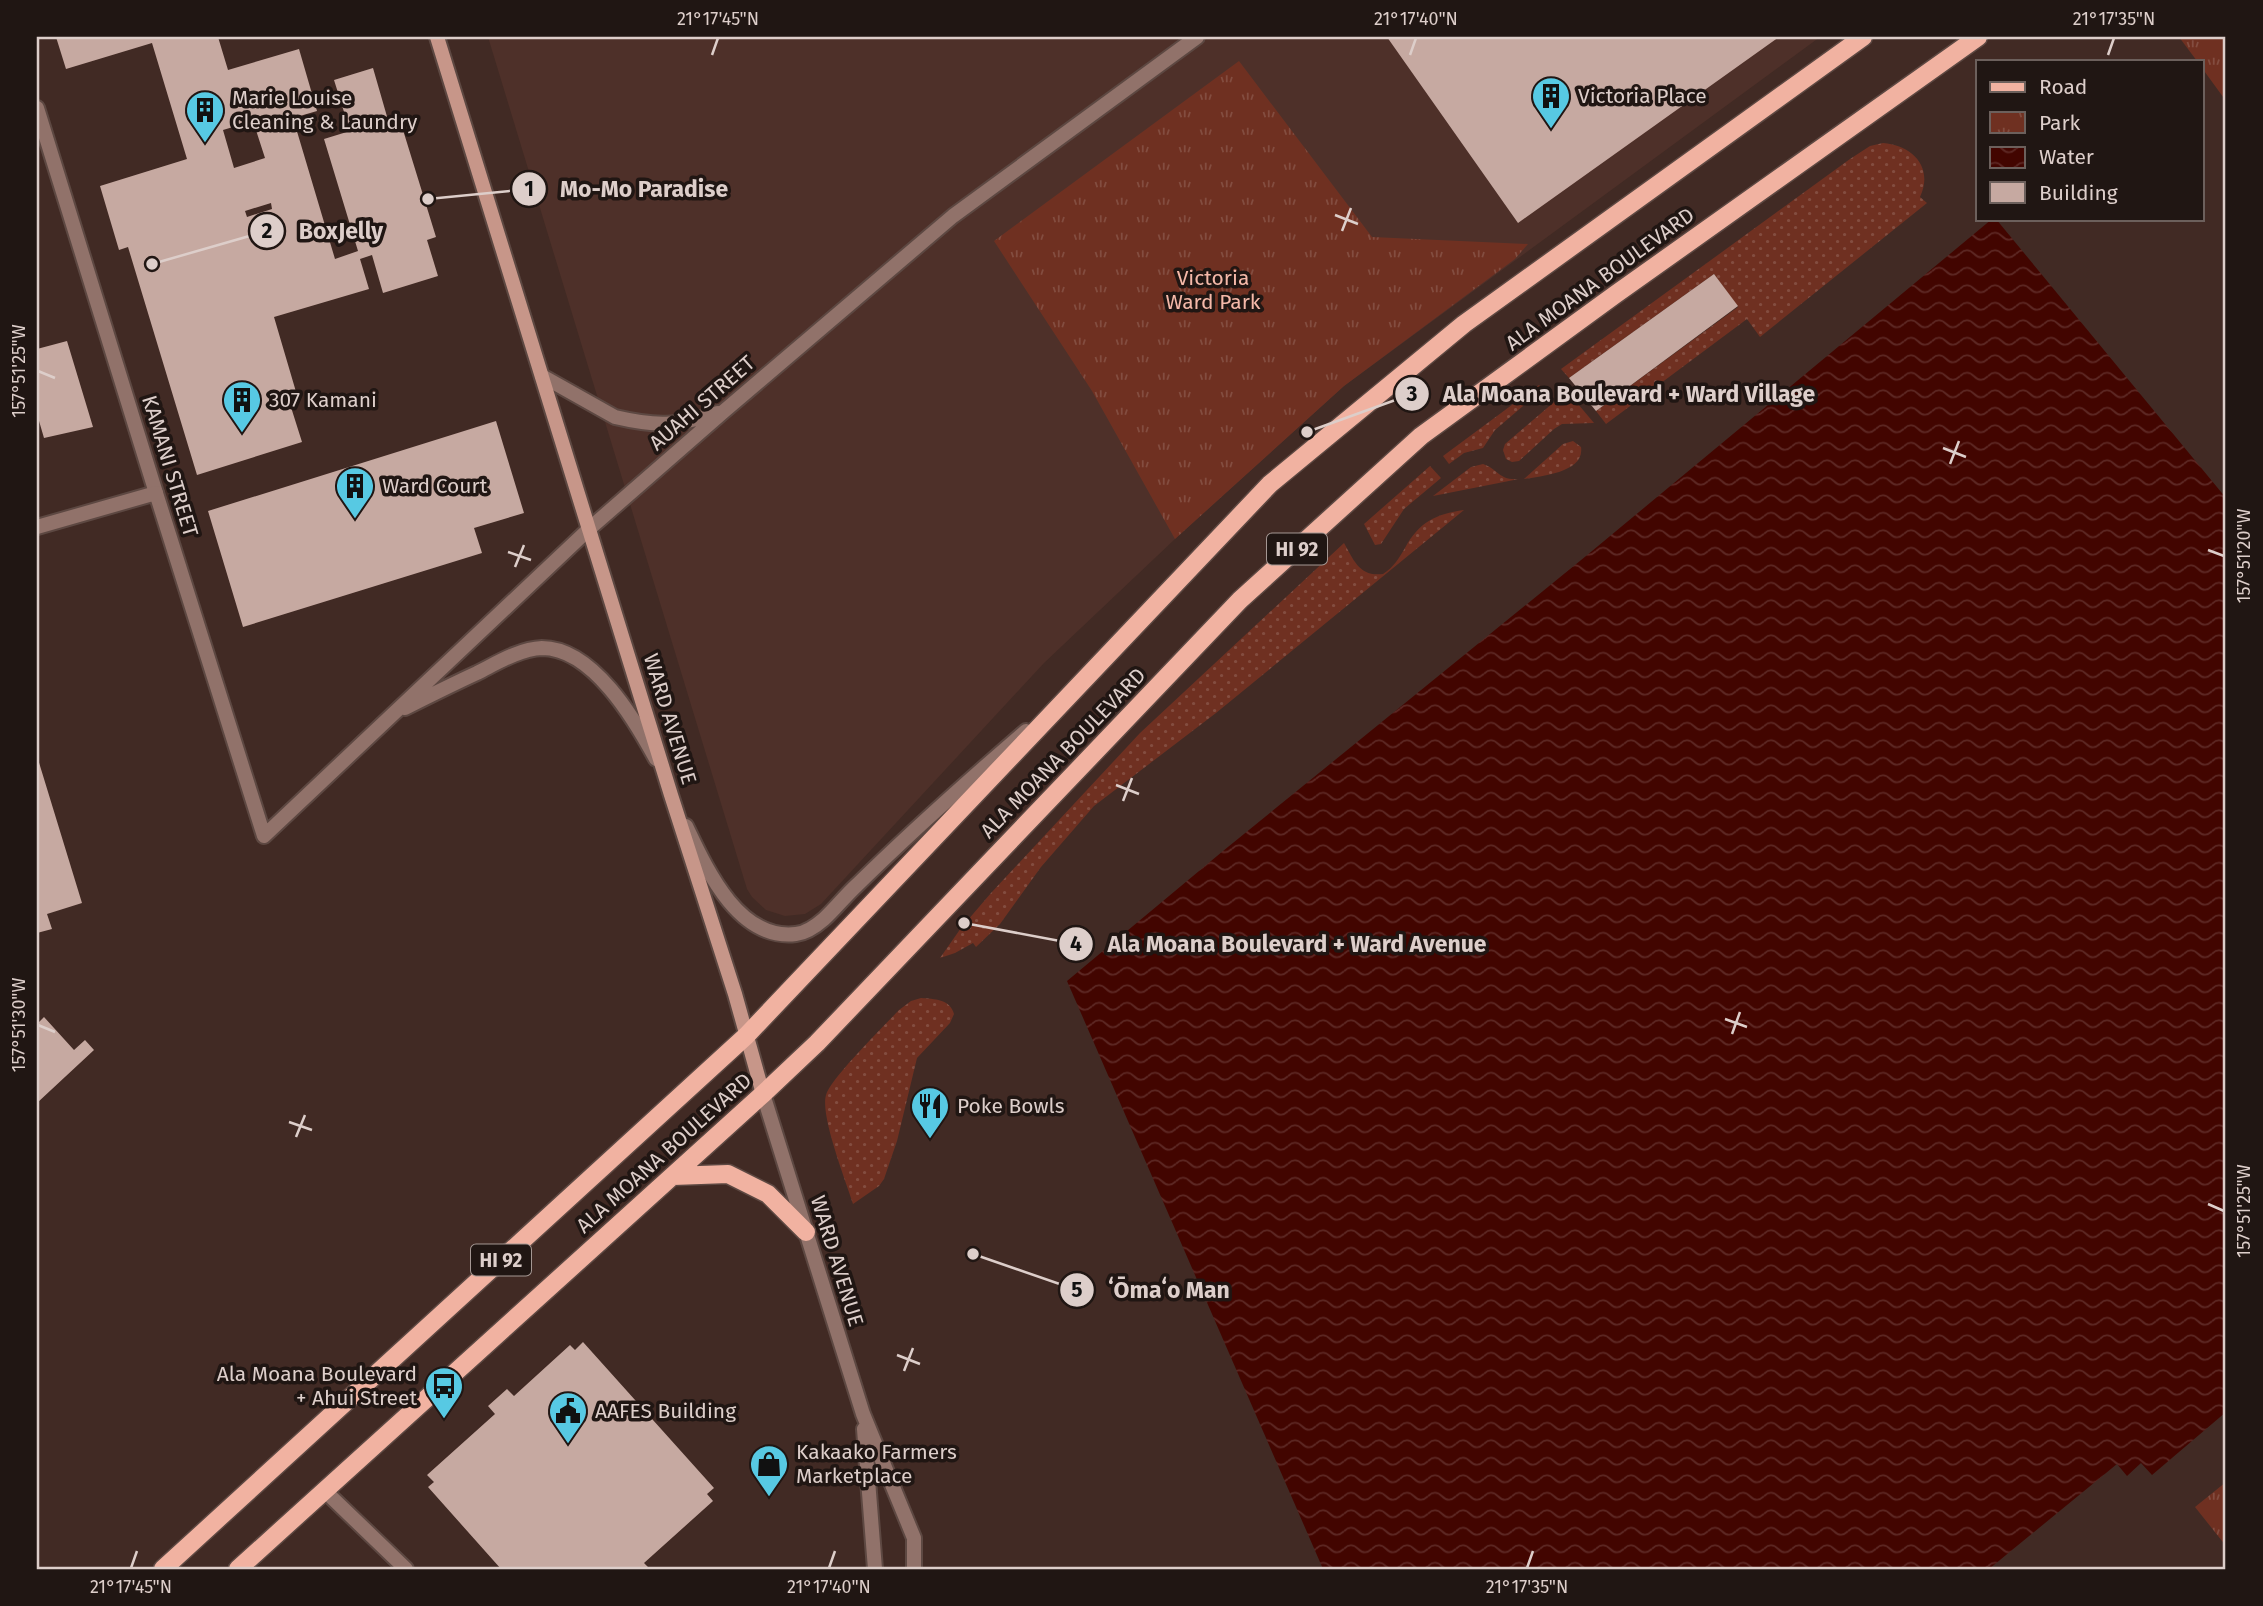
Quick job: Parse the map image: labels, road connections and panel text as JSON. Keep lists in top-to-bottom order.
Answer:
{
  "streets": {
    "main road": ["ALA MOANA BOULEVARD", "HI 92", "WARD AVENUE"],
    "street": ["AUAHI STREET", "KAMANI STREET"]
  },
  "crossings": [
    ["ALA MOANA BOULEVARD", "WARD AVENUE"],
    ["AUAHI STREET", "KAMANI STREET"],
    ["AUAHI STREET", "WARD AVENUE"]
  ],
  "parks": ["Victoria Ward Park"],
  "places": {
    "building": [
      "Victoria Place",
      "Marie Louise Cleaning & Laundry",
      "307 Kamani",
      "Ward Court"
    ],
    "other": [
      "Mo-Mo Paradise",
      "BoxJelly",
      "Ala Moana Boulevard + Ward Village",
      "Ala Moana Boulevard + Ward Avenue",
      "ʻŌmaʻo Man"
    ],
    "restaurant": ["Poke Bowls"],
    "bus stop": ["Ala Moana Boulevard + Ahui Street"],
    "public building": ["AAFES Building"],
    "shop": ["Kakaako Farmers Marketplace"]
  },
  "legend": [
    "Road",
    "Park",
    "Water",
    "Building"
  ],
  "coordinates": [
    "21°17'45\"N",
    "21°17'40\"N",
    "21°17'35\"N",
    "157°51'25\"W",
    "157°51'20\"W",
    "157°51'30\"W"
  ]
}
